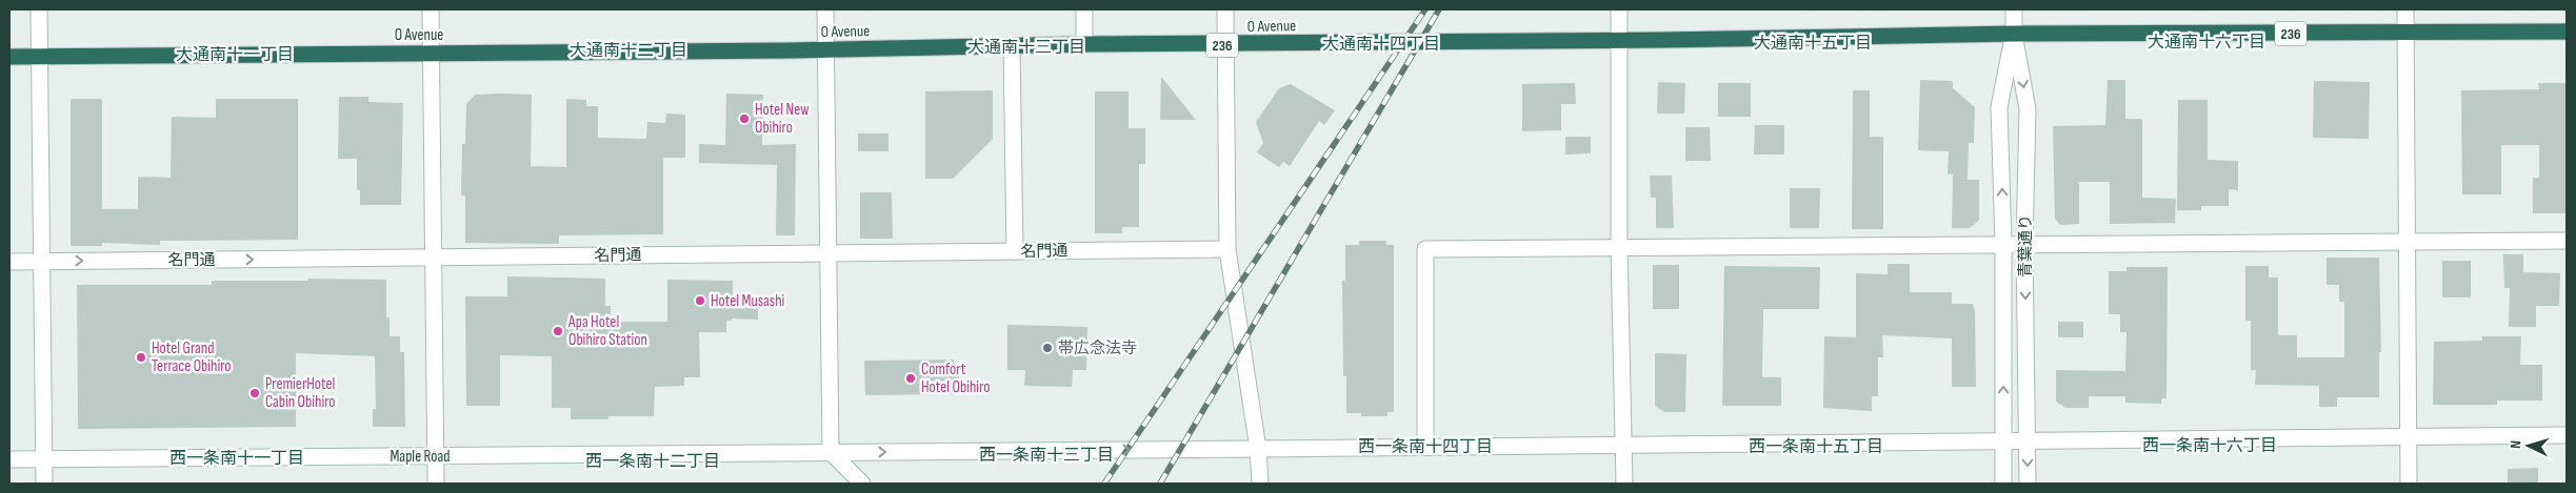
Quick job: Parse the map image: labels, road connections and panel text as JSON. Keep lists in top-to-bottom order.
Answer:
{
  "streets": {
    "highway": ["O Avenue", "236"],
    "street": ["青葉通り", "名門通", "Maple Road"]
  },
  "crossings": [
    ["O Avenue", "青葉通り"],
    ["青葉通り", "Maple Road"]
  ],
  "districts": [
    "大通南十六丁目",
    "大通南十五丁目",
    "大通南十四丁目",
    "大通南十三丁目",
    "大通南十二丁目",
    "大通南十一丁目",
    "西一条南十六丁目",
    "西一条南十四丁目",
    "西一条南十五丁目",
    "西一条南十三丁目",
    "西一条南十一丁目",
    "西一条南十二丁目"
  ],
  "places": [
    "Hotel New Obihiro",
    "Hotel Musashi",
    "Apa Hotel Obihiro Station",
    "帯広念法寺",
    "Hotel Grand Terrace Obihiro",
    "Comfort Hotel Obihiro",
    "PremierHotel Cabin Obihiro"
  ],
  "north": "left"
}
